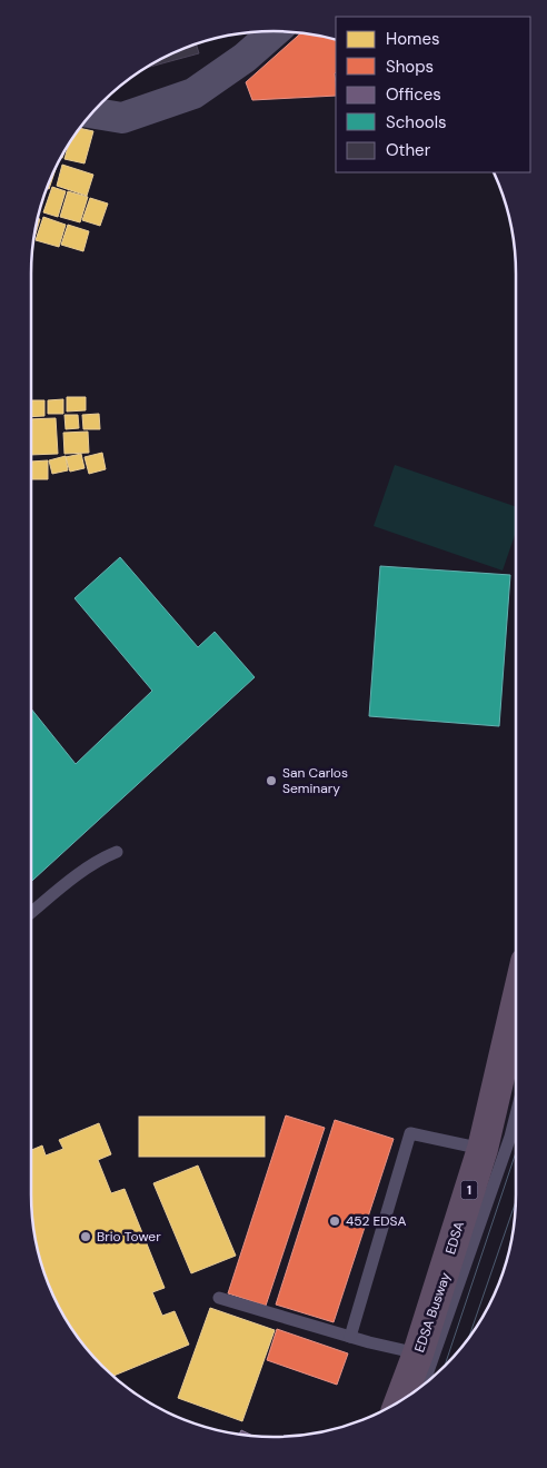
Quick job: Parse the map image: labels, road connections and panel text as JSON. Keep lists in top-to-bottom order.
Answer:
{
  "streets": {
    "highway": ["1", "EDSA"],
    "lane": ["EDSA Busway"]
  },
  "places": ["San Carlos Seminary", "452 EDSA", "Brio Tower"],
  "legend": [
    "Homes",
    "Shops",
    "Offices",
    "Schools",
    "Other"
  ]
}
